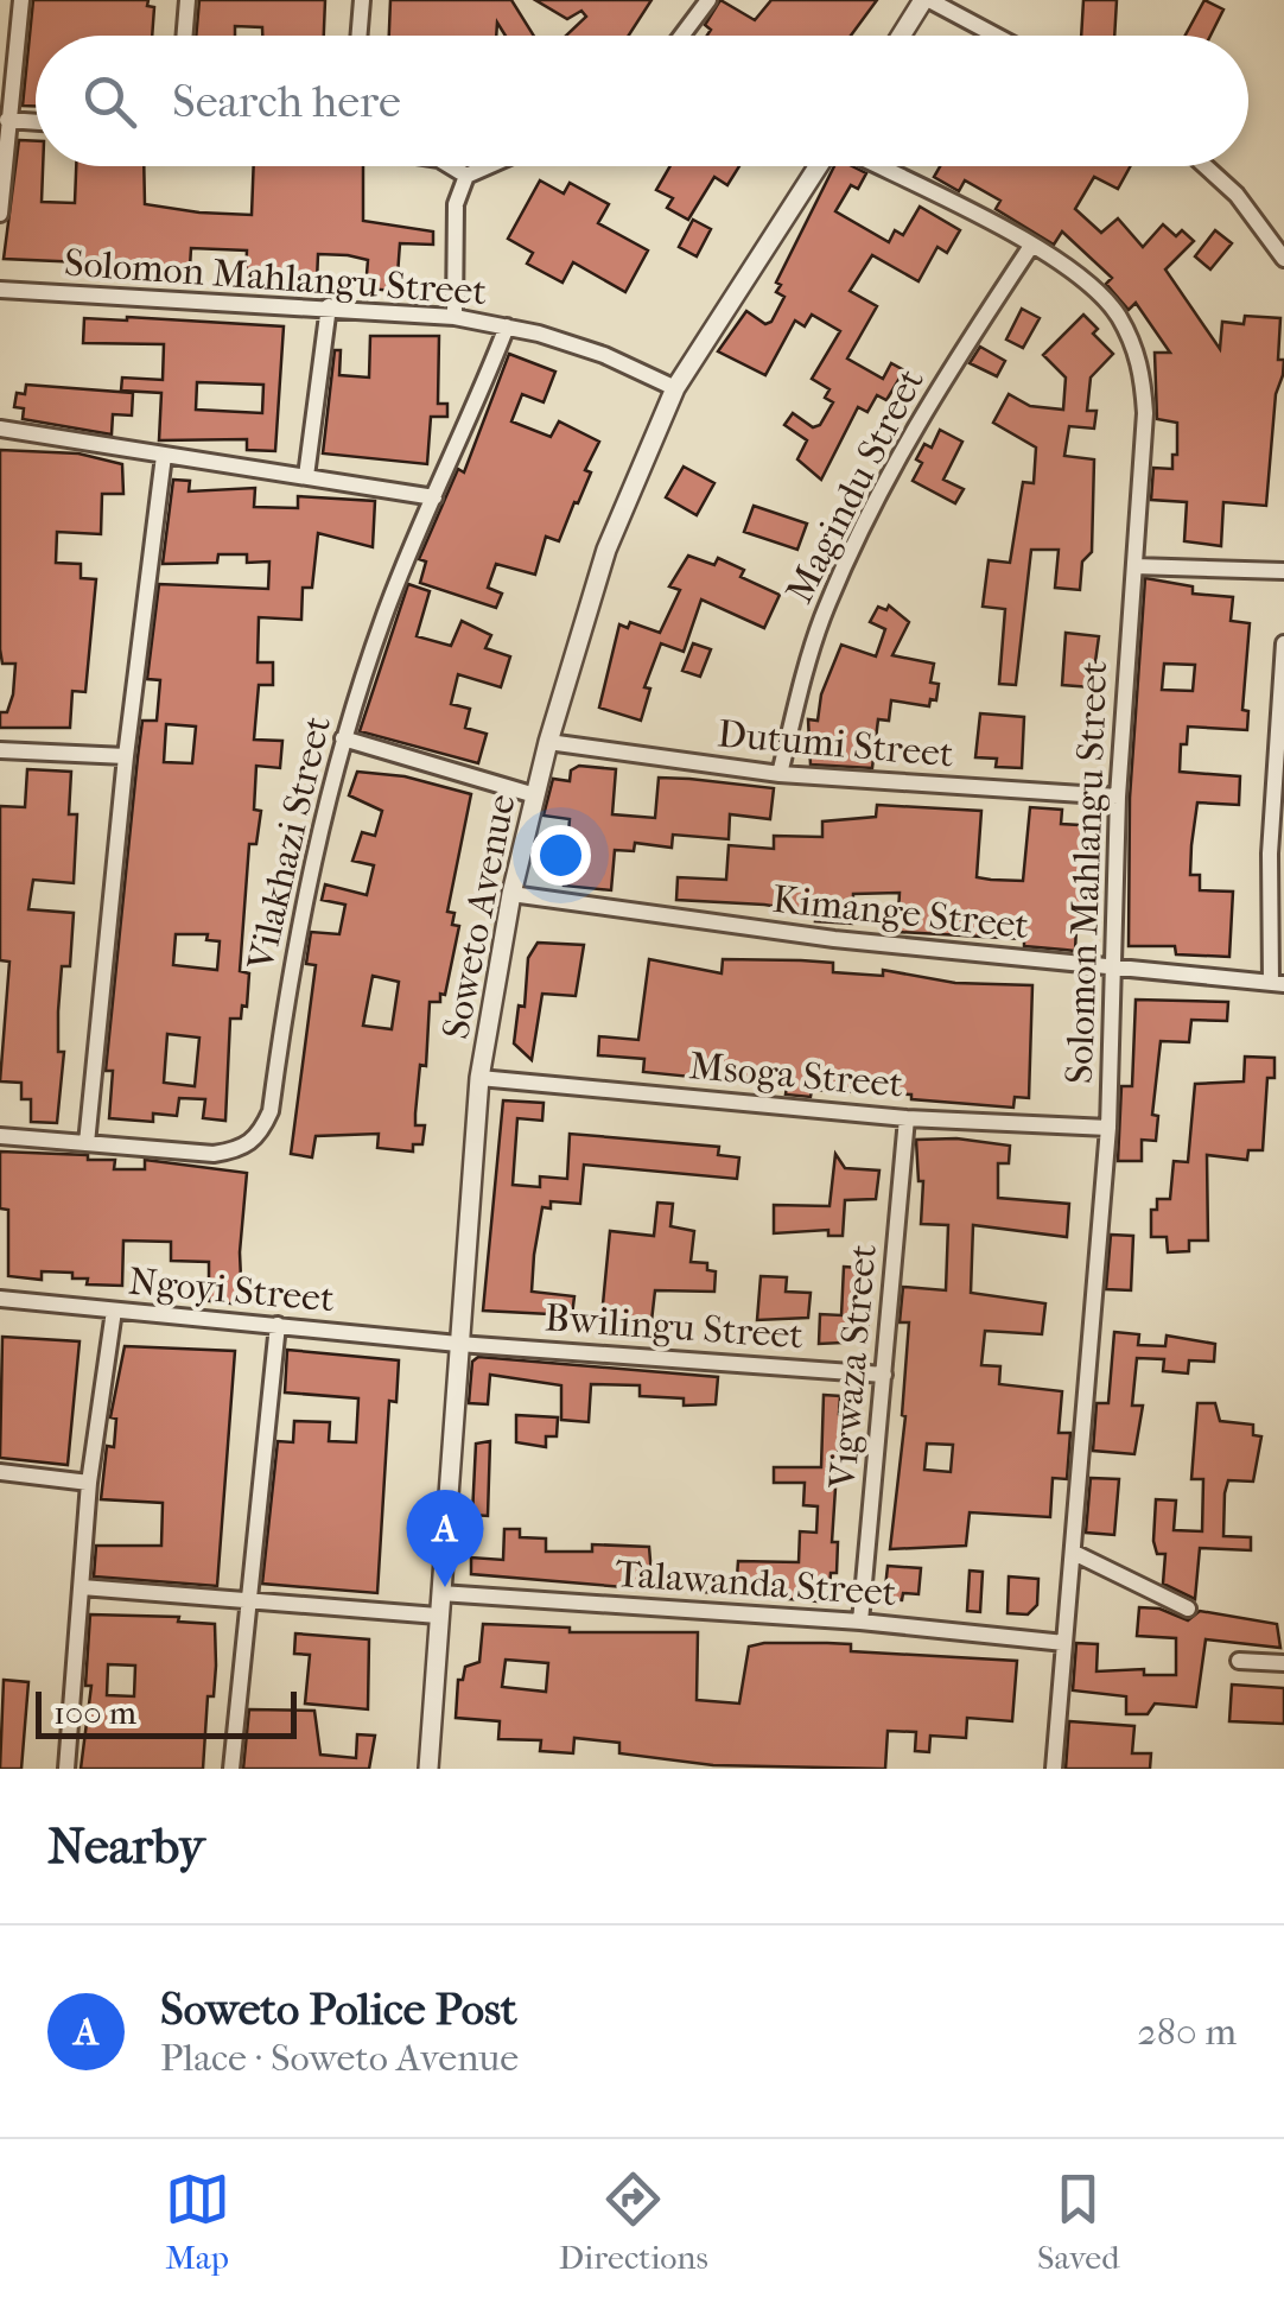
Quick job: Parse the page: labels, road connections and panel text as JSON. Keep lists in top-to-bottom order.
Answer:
{
  "streets": {
    "street": [
      "Solomon Mahlangu Street",
      "Magindu Street",
      "Dutumi Street",
      "Vilakhazi Street",
      "Kimange Street",
      "Soweto Avenue",
      "Msoga Street",
      "Ngoyi Street",
      "Bwilingu Street",
      "Vigwaza Street",
      "Talawanda Street"
    ]
  },
  "crossings": [
    ["Solomon Mahlangu Street", "Magindu Street"],
    ["Solomon Mahlangu Street", "Dutumi Street"],
    ["Solomon Mahlangu Street", "Vilakhazi Street"],
    ["Solomon Mahlangu Street", "Kimange Street"],
    ["Solomon Mahlangu Street", "Soweto Avenue"],
    ["Solomon Mahlangu Street", "Msoga Street"],
    ["Solomon Mahlangu Street", "Talawanda Street"],
    ["Magindu Street", "Dutumi Street"],
    ["Dutumi Street", "Soweto Avenue"],
    ["Kimange Street", "Soweto Avenue"],
    ["Soweto Avenue", "Msoga Street"],
    ["Soweto Avenue", "Ngoyi Street"],
    ["Soweto Avenue", "Bwilingu Street"],
    ["Soweto Avenue", "Talawanda Street"],
    ["Msoga Street", "Vigwaza Street"],
    ["Ngoyi Street", "Bwilingu Street"],
    ["Bwilingu Street", "Vigwaza Street"],
    ["Vigwaza Street", "Talawanda Street"]
  ],
  "scale_bar": "100 m",
  "page": {
    "search": "Search here",
    "pins": "A",
    "scale": "100 m",
    "heading": "Nearby",
    "list": [
      {
        "mark": "A",
        "name": "Soweto Police Post",
        "note": "Place · Soweto Avenue",
        "value": "280 m"
      }
    ],
    "nav": ["Map", "Directions", "Saved"]
  }
}
